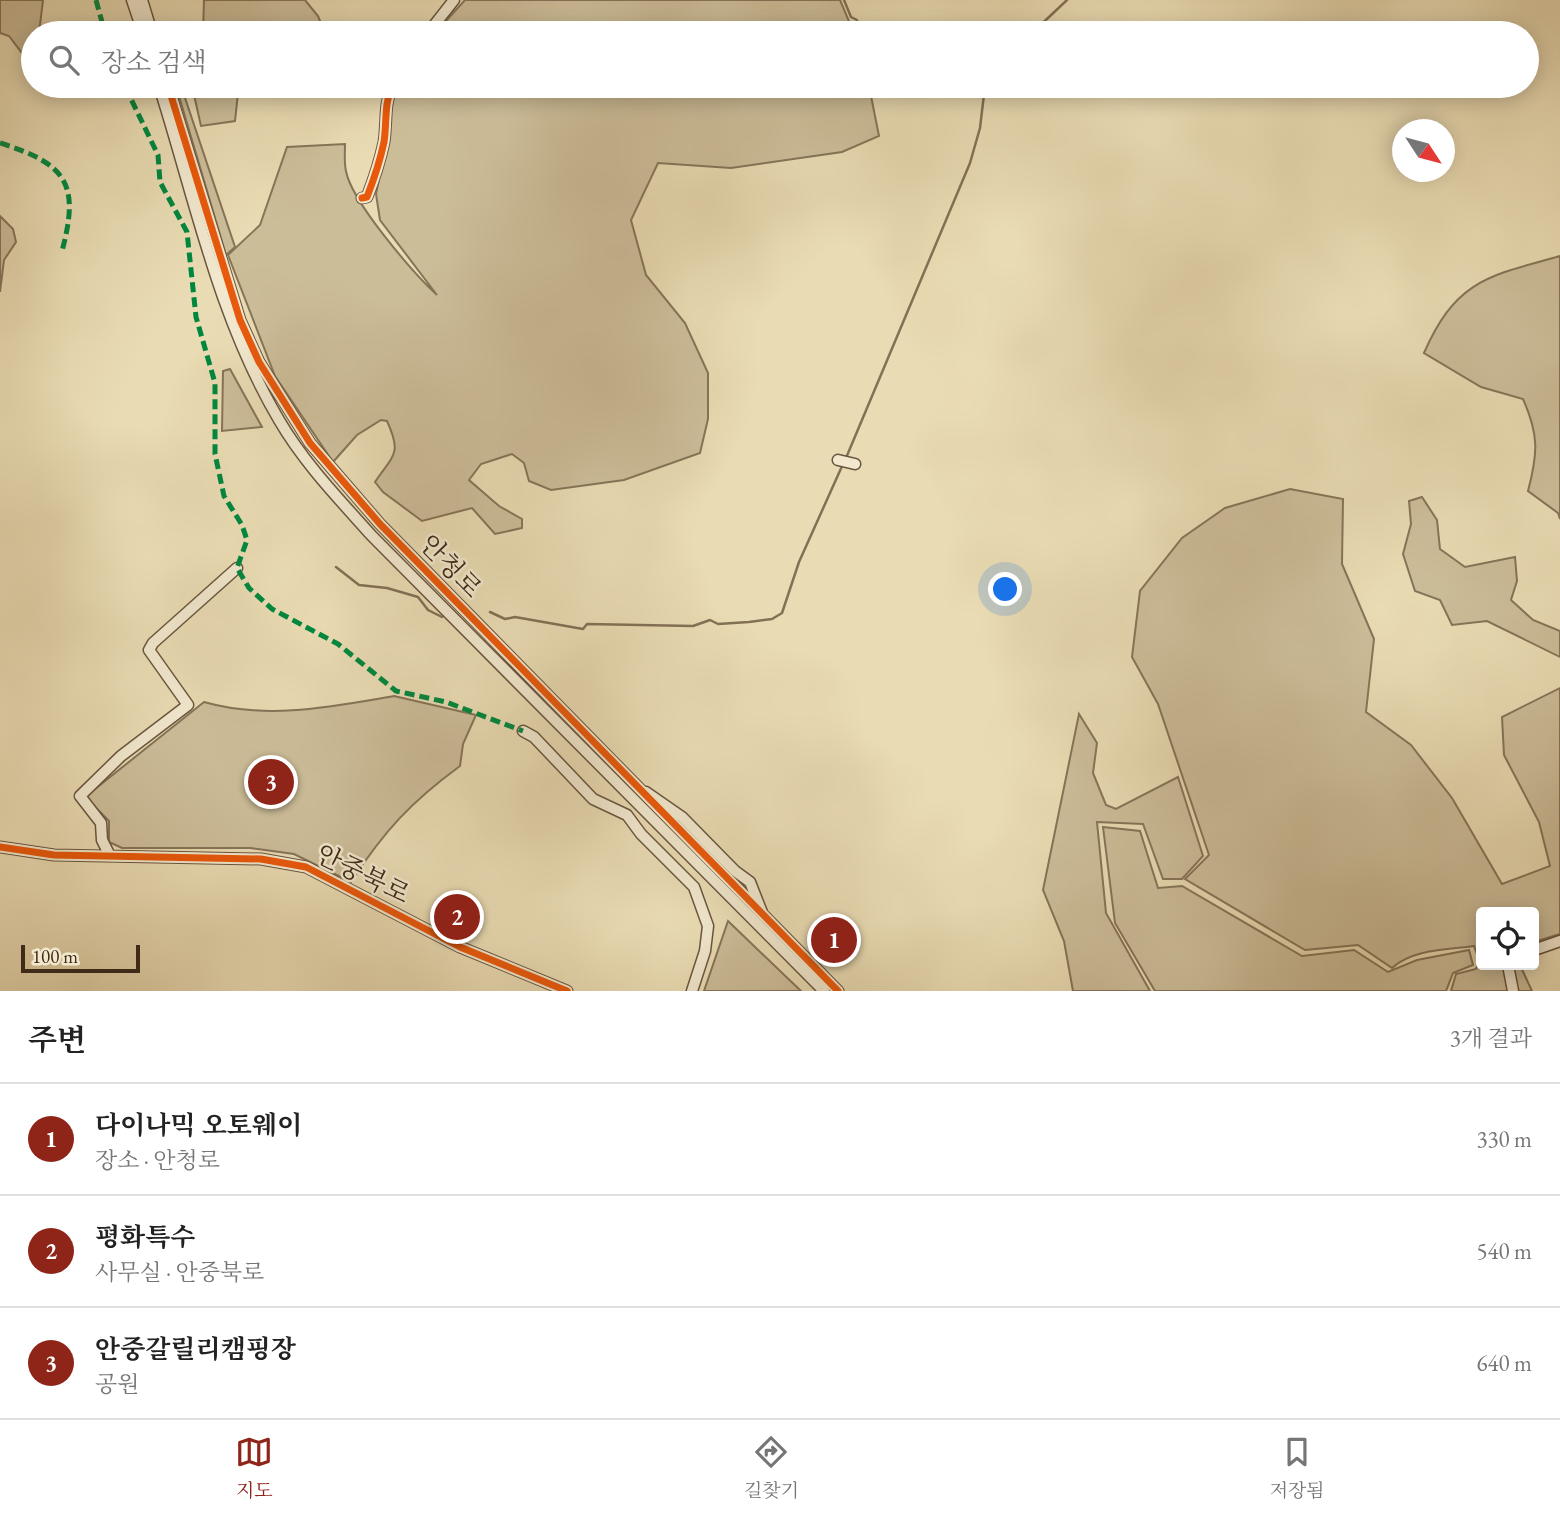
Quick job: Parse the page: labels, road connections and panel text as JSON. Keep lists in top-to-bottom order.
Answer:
{
  "streets": {
    "street": ["안청로", "안중북로"]
  },
  "scale_bar": "100 m",
  "north": "bottom right",
  "page": {
    "search": "장소 검색",
    "pins": ["3", "2", "1"],
    "scale": "100 m",
    "heading": ["주변", "3개 결과"],
    "list": [
      {
        "mark": "1",
        "name": "다이나믹 오토웨이",
        "note": "장소 · 안청로",
        "value": "330 m"
      },
      {
        "mark": "2",
        "name": "평화특수",
        "note": "사무실 · 안중북로",
        "value": "540 m"
      },
      {
        "mark": "3",
        "name": "안중갈릴리캠핑장",
        "note": "공원",
        "value": "640 m"
      }
    ],
    "nav": ["지도", "길찾기", "저장됨"]
  }
}
